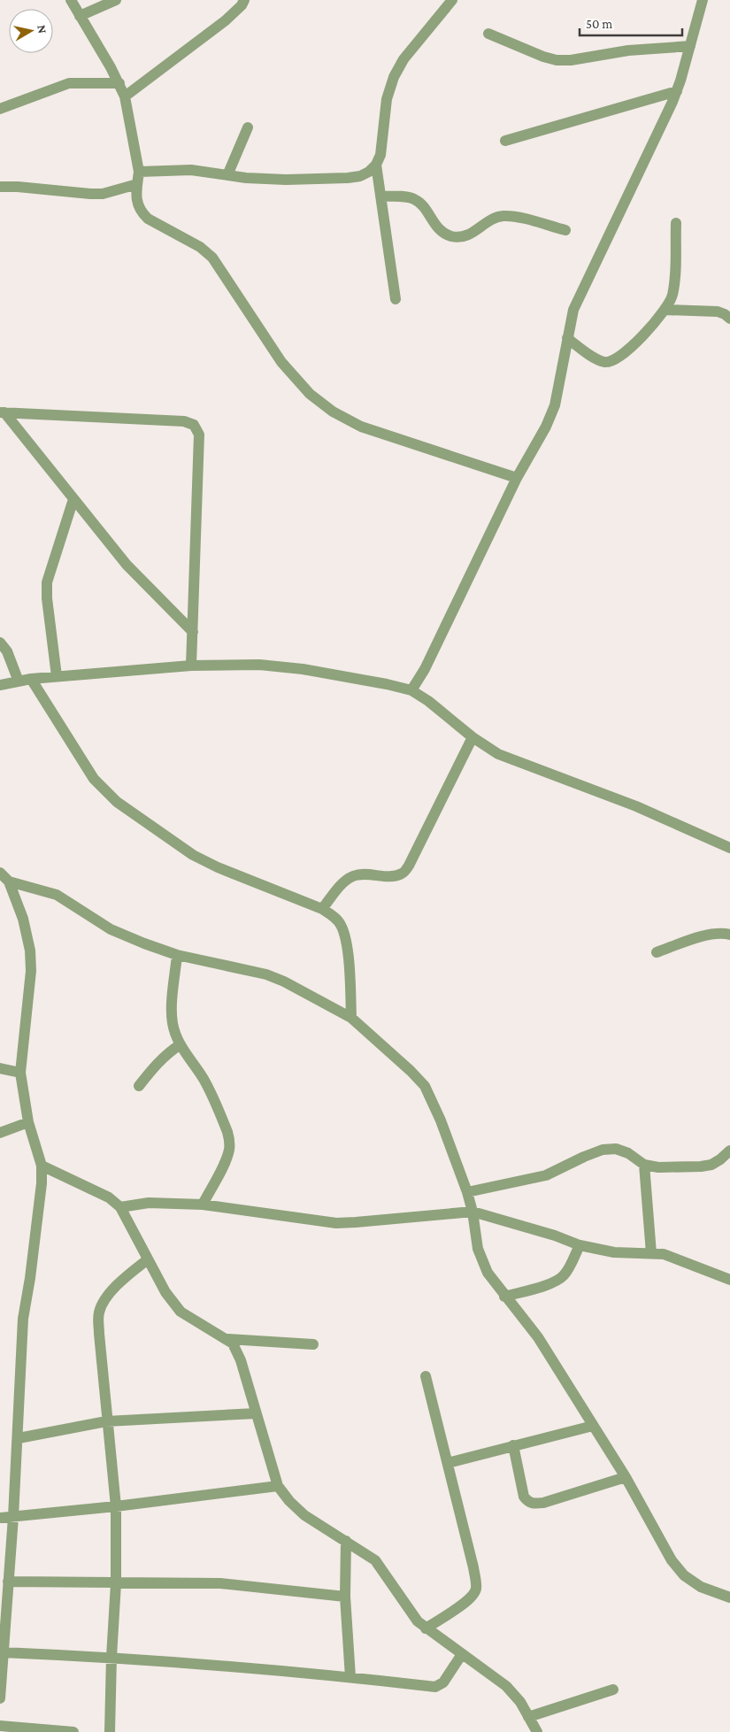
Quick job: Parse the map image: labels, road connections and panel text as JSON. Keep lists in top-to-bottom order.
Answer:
{
  "scale_bar": "50 m",
  "north": "right"
}
